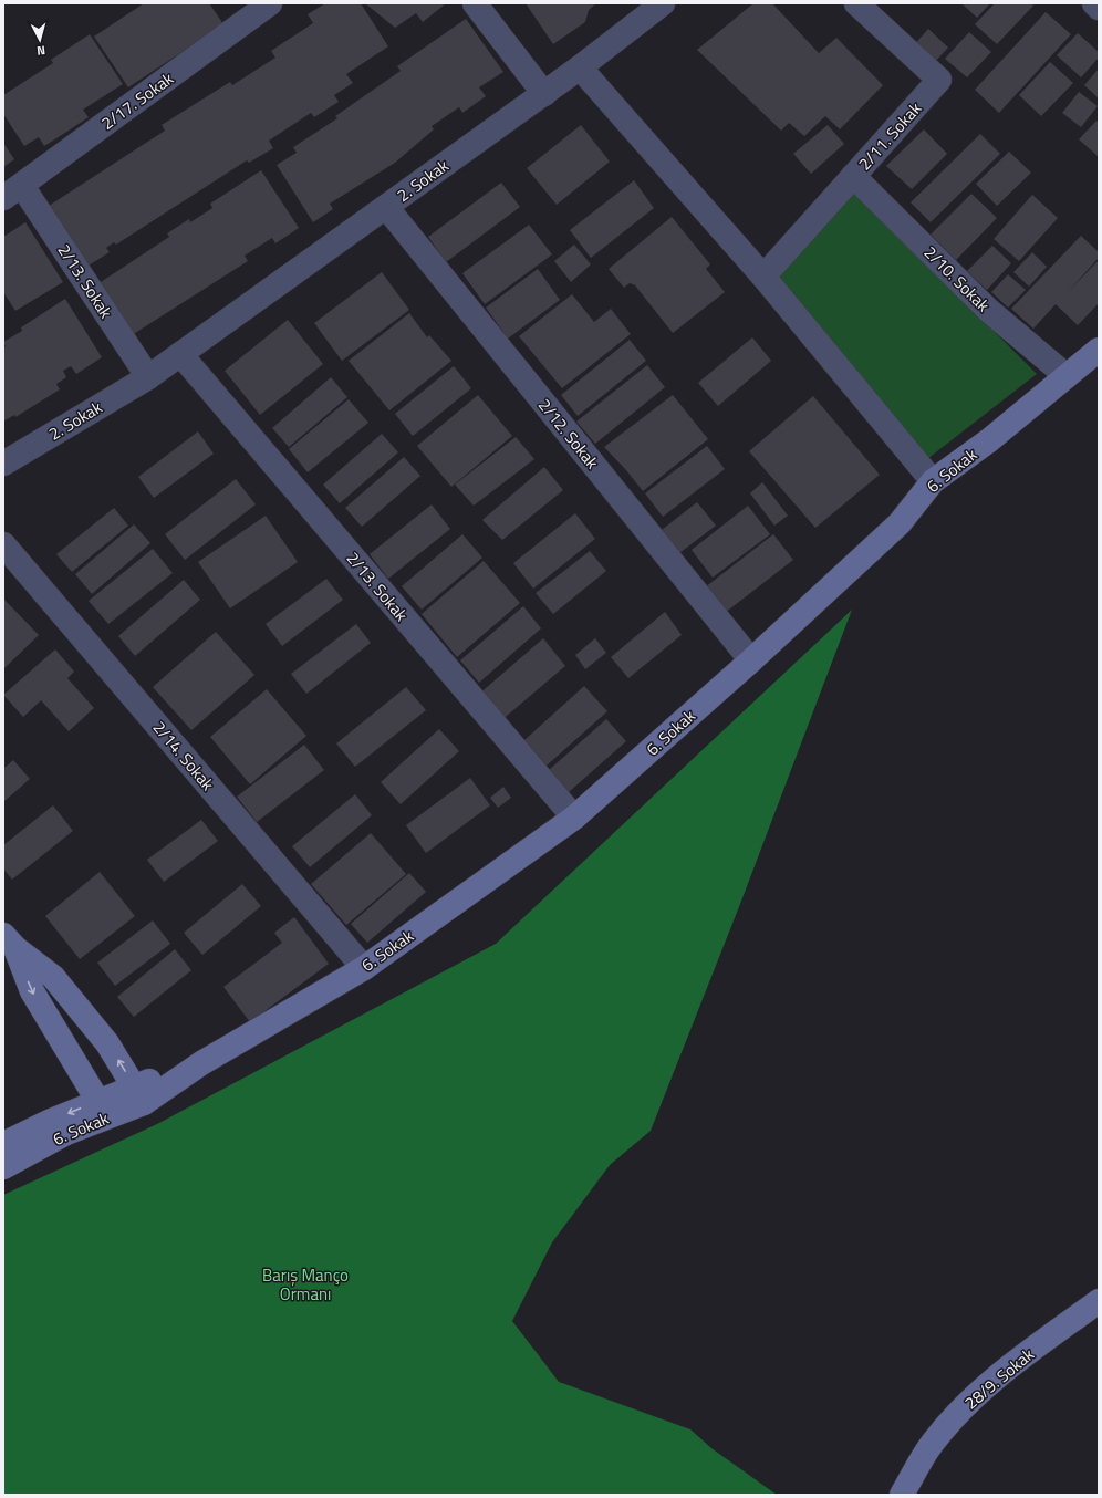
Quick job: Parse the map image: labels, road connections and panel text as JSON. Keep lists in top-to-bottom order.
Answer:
{
  "streets": {
    "main road": ["6. Sokak", "28/9. Sokak"],
    "street": [
      "2/17. Sokak",
      "2/11. Sokak",
      "2. Sokak",
      "2/10. Sokak",
      "2/13. Sokak",
      "2/12. Sokak",
      "2/14. Sokak"
    ]
  },
  "crossings": [
    ["2/17. Sokak", "2/13. Sokak"],
    ["2/11. Sokak", "2/10. Sokak"],
    ["2. Sokak", "2/13. Sokak"],
    ["2. Sokak", "2/12. Sokak"],
    ["2/10. Sokak", "6. Sokak"],
    ["2/13. Sokak", "6. Sokak"],
    ["2/12. Sokak", "6. Sokak"],
    ["6. Sokak", "2/14. Sokak"]
  ],
  "parks": ["Barış Manço Ormanı"],
  "north": "bottom"
}
